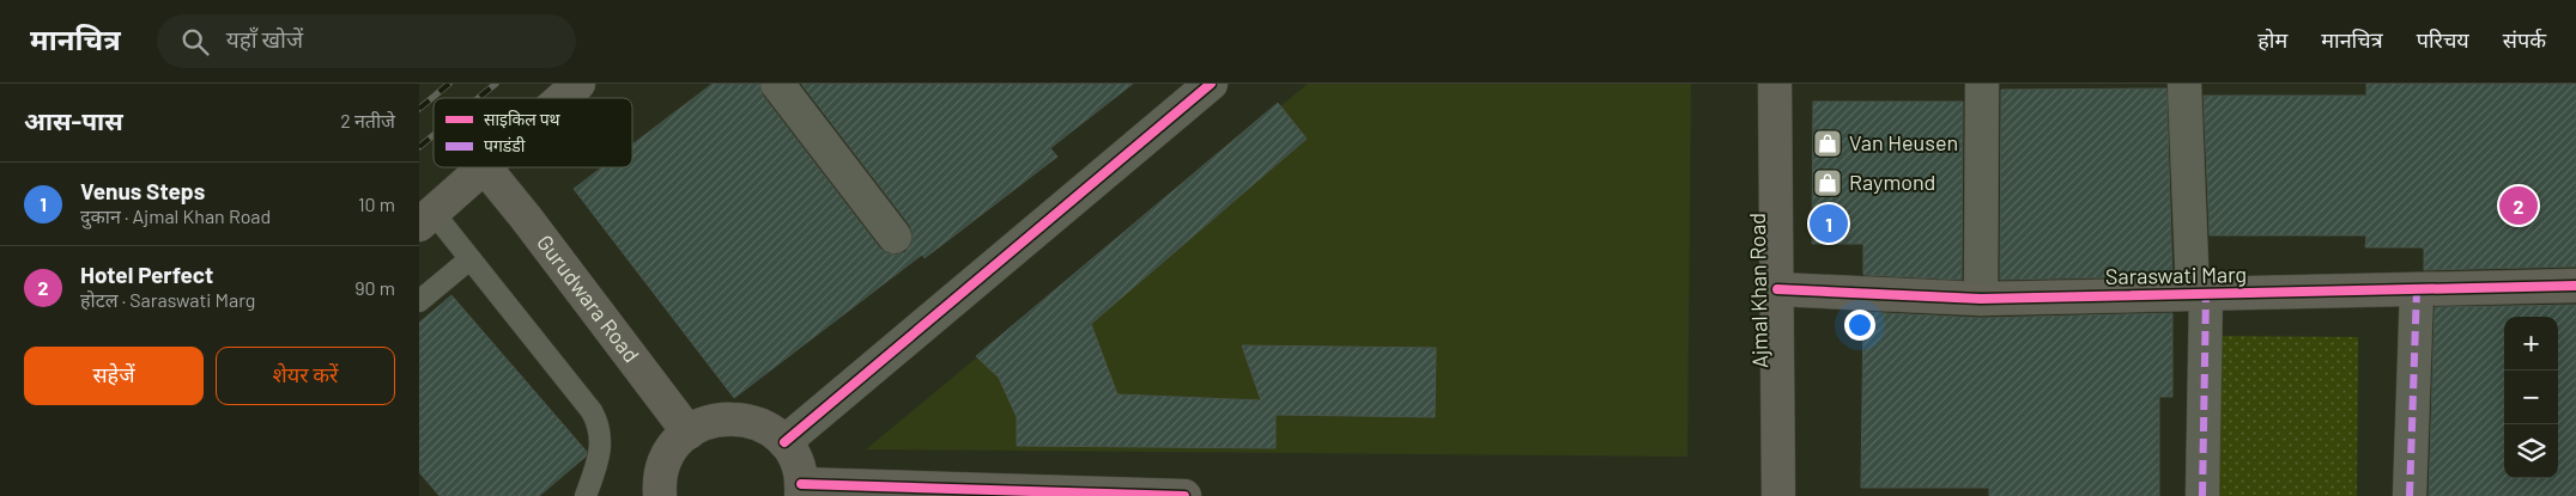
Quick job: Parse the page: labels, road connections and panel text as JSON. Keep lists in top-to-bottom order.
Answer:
{
  "streets": {
    "street": ["Saraswati Marg", "Ajmal Khan Road", "Gurudwara Road"]
  },
  "crossings": [
    ["Saraswati Marg", "Ajmal Khan Road"]
  ],
  "places": {
    "shop": ["Van Heusen", "Raymond"]
  },
  "legend": ["साइकिल पथ", "पगडंडी"],
  "page": {
    "header": "मानचित्र",
    "search": "यहाँ खोजें",
    "nav": [
      "होम",
      "मानचित्र",
      "परिचय",
      "संपर्क"
    ],
    "heading": ["आस-पास", "2 नतीजे"],
    "list": [
      {
        "mark": "1",
        "name": "Venus Steps",
        "note": "दुकान · Ajmal Khan Road",
        "value": "10 m"
      },
      {
        "mark": "2",
        "name": "Hotel Perfect",
        "note": "होटल · Saraswati Marg",
        "value": "90 m"
      }
    ],
    "pins": ["2", "1"],
    "map_buttons": ["+", "−"],
    "buttons": ["सहेजें", "शेयर करें"]
  }
}
